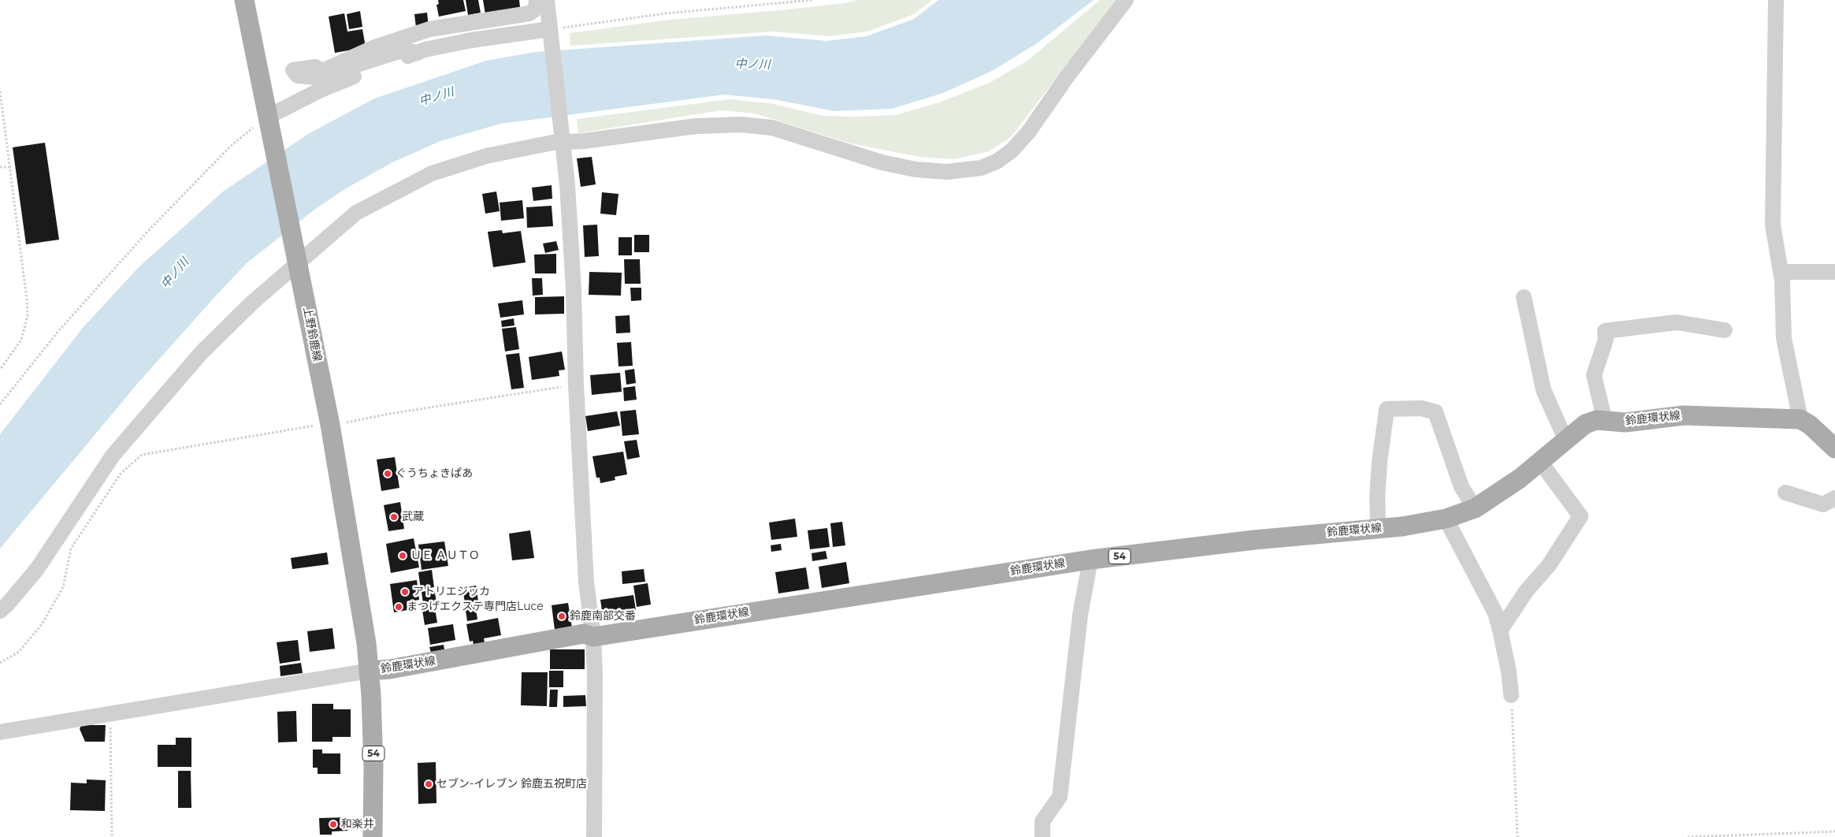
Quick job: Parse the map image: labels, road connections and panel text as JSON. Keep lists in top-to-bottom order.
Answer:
{
  "streets": {
    "main road": ["上野鈴鹿線", "鈴鹿環状線", "54"]
  },
  "crossings": [
    ["上野鈴鹿線", "鈴鹿環状線"]
  ],
  "water": ["中ノ川"],
  "places": [
    "ぐうちょきぱあ",
    "武蔵",
    "ＵＥ ＡＵＴＯ",
    "アトリエジッカ",
    "まつげエクステ専門店Luce",
    "鈴鹿南部交番",
    "セブン-イレブン 鈴鹿五祝町店",
    "和楽井"
  ]
}
